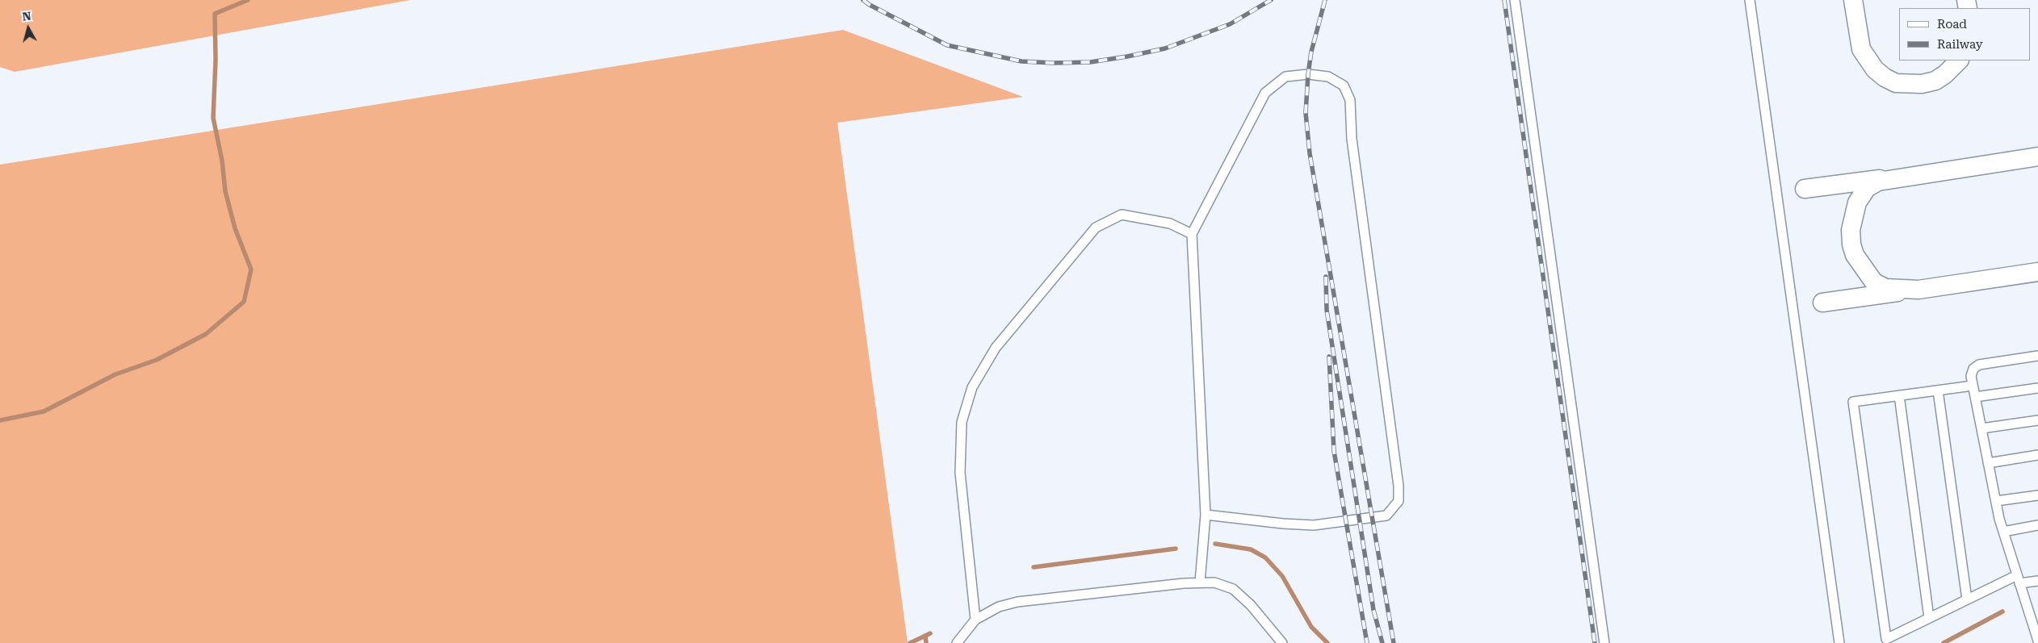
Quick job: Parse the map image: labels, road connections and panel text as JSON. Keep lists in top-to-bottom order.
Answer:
{
  "legend": ["Road", "Railway"],
  "north": "top"
}
